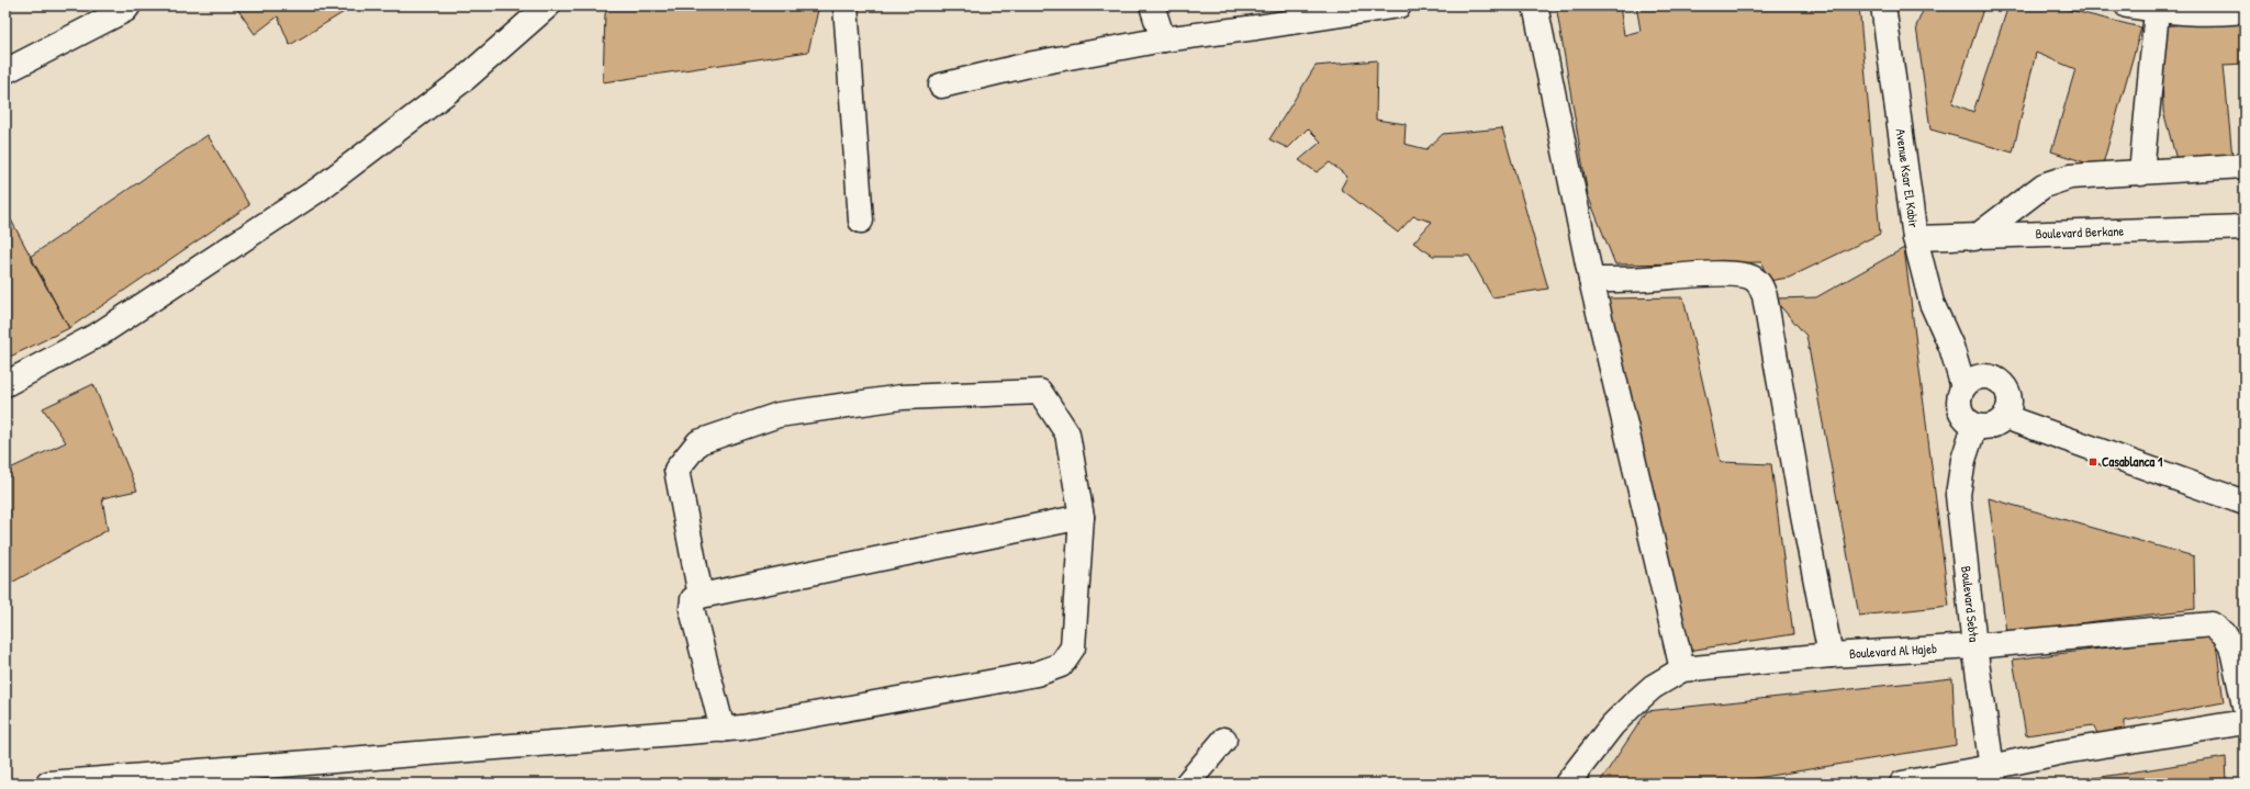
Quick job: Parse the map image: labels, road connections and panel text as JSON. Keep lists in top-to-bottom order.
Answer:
{
  "streets": {
    "street": [
      "Avenue Ksar El Kabir",
      "Boulevard Berkane",
      "Boulevard Sebta",
      "Boulevard Al Hajeb"
    ]
  },
  "crossings": [
    ["Avenue Ksar El Kabir", "Boulevard Berkane"],
    ["Avenue Ksar El Kabir", "Boulevard Sebta"],
    ["Boulevard Sebta", "Boulevard Al Hajeb"]
  ],
  "places": {
    "transit": ["Casablanca 1"]
  }
}
